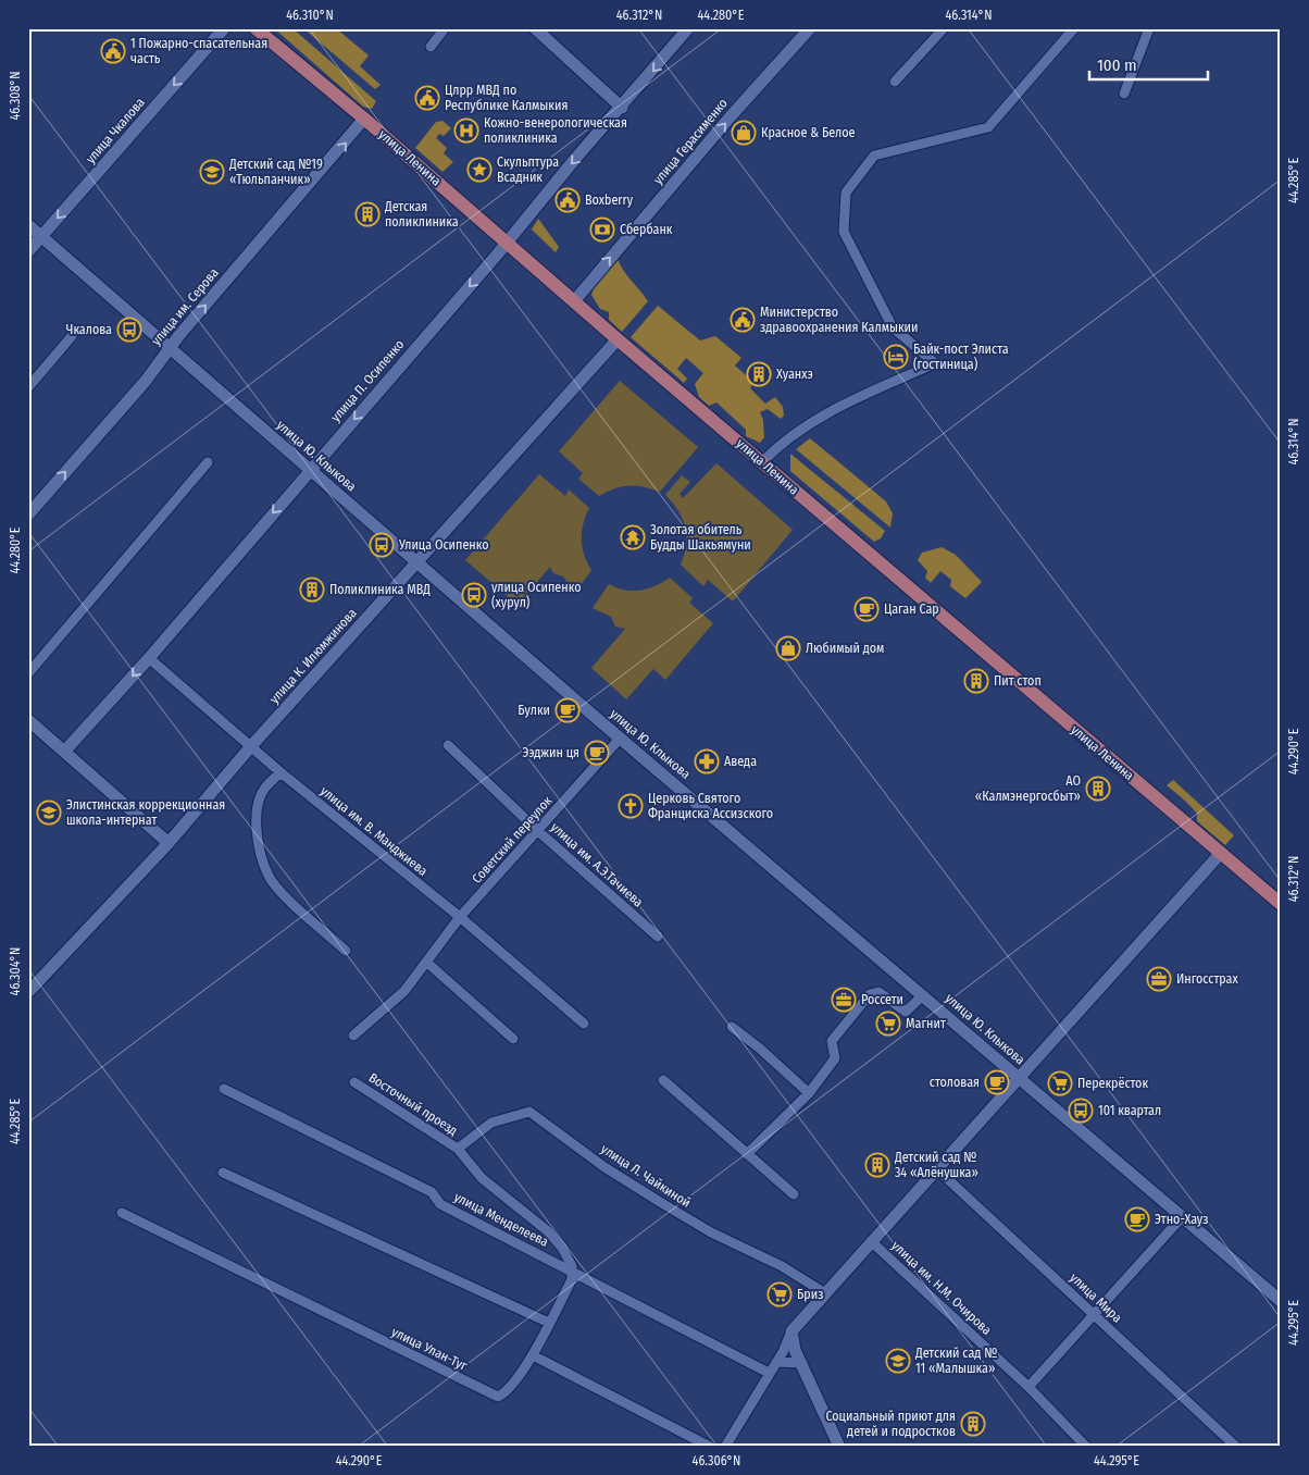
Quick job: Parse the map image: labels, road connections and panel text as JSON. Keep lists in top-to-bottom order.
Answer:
{
  "streets": {
    "main road": [
      "улица Чкалова",
      "улица Герасименко",
      "улица Ленина",
      "улица им. Серова",
      "улица П. Осипенко",
      "улица Ю. Клыкова",
      "улица К. Илюмжинова"
    ],
    "street": [
      "улица им. В. Манджиева",
      "Советский переулок",
      "улица им. А.Э.Тачиева",
      "Восточный проезд",
      "улица Л. Чайкиной",
      "улица Менделеева",
      "улица им. Н.М. Очирова",
      "улица Мира",
      "улица Улан-Туг"
    ]
  },
  "crossings": [
    ["улица Чкалова", "улица Ю. Клыкова"],
    ["улица Герасименко", "улица Ленина"],
    ["улица Ленина", "улица им. Серова"],
    ["улица Ленина", "улица П. Осипенко"],
    ["улица Ленина", "улица К. Илюмжинова"],
    ["улица им. Серова", "улица Ю. Клыкова"],
    ["улица П. Осипенко", "улица Ю. Клыкова"],
    ["улица П. Осипенко", "улица им. В. Манджиева"],
    ["улица Ю. Клыкова", "улица К. Илюмжинова"],
    ["улица Ю. Клыкова", "Советский переулок"],
    ["улица К. Илюмжинова", "улица им. В. Манджиева"],
    ["улица им. В. Манджиева", "Советский переулок"],
    ["Советский переулок", "улица им. А.Э.Тачиева"],
    ["Восточный проезд", "улица Л. Чайкиной"]
  ],
  "one_way": [
    "улица Чкалова",
    "улица Герасименко",
    "улица им. Серова",
    "улица П. Осипенко"
  ],
  "places": {
    "public building": [
      "1 Пожарно-спасательная часть",
      "Цлрр МВД по Республике Калмыкия",
      "Boxberry",
      "Министерство здравоохранения Калмыкии"
    ],
    "hospital": ["Кожно-венерологическая поликлиника"],
    "shop": ["Красное & Белое", "Любимый дом"],
    "place": ["Скульптура Всадник"],
    "school or university": ["Детский сад №19 «Тюльпанчик»", "Элистинская коррекционная школа-интернат", "Детский сад № 11 «Малышка»"],
    "building": [
      "Детская поликлиника",
      "Хуанхэ",
      "Поликлиника МВД",
      "Пит стоп",
      "АО «Калмэнергосбыт»",
      "Детский сад № 34 «Алёнушка»",
      "Социальный приют для детей и подростков"
    ],
    "bank": ["Сбербанк"],
    "bus stop": [
      "Чкалова",
      "Улица Осипенко",
      "улица Осипенко (хурул)",
      "101 квартал"
    ],
    "hotel": ["Байк-пост Элиста (гостиница)"],
    "temple": ["Золотая обитель Будды Шакьямуни"],
    "cafe": [
      "Цаган Сар",
      "Булки",
      "Ээджин ця",
      "столовая",
      "Этно-Хауз"
    ],
    "pharmacy": ["Аведа"],
    "church": ["Церковь Святого Франциска Ассизского"],
    "office": ["Ингосстрах", "Россети"],
    "supermarket": ["Магнит", "Перекрёсток", "Бриз"]
  },
  "scale_bar": "100 m",
  "coordinates": [
    "46.310°N",
    "46.312°N",
    "44.280°E",
    "46.314°N",
    "46.308°N",
    "44.285°E",
    "44.290°E",
    "46.304°N",
    "44.295°E",
    "46.306°N"
  ]
}
